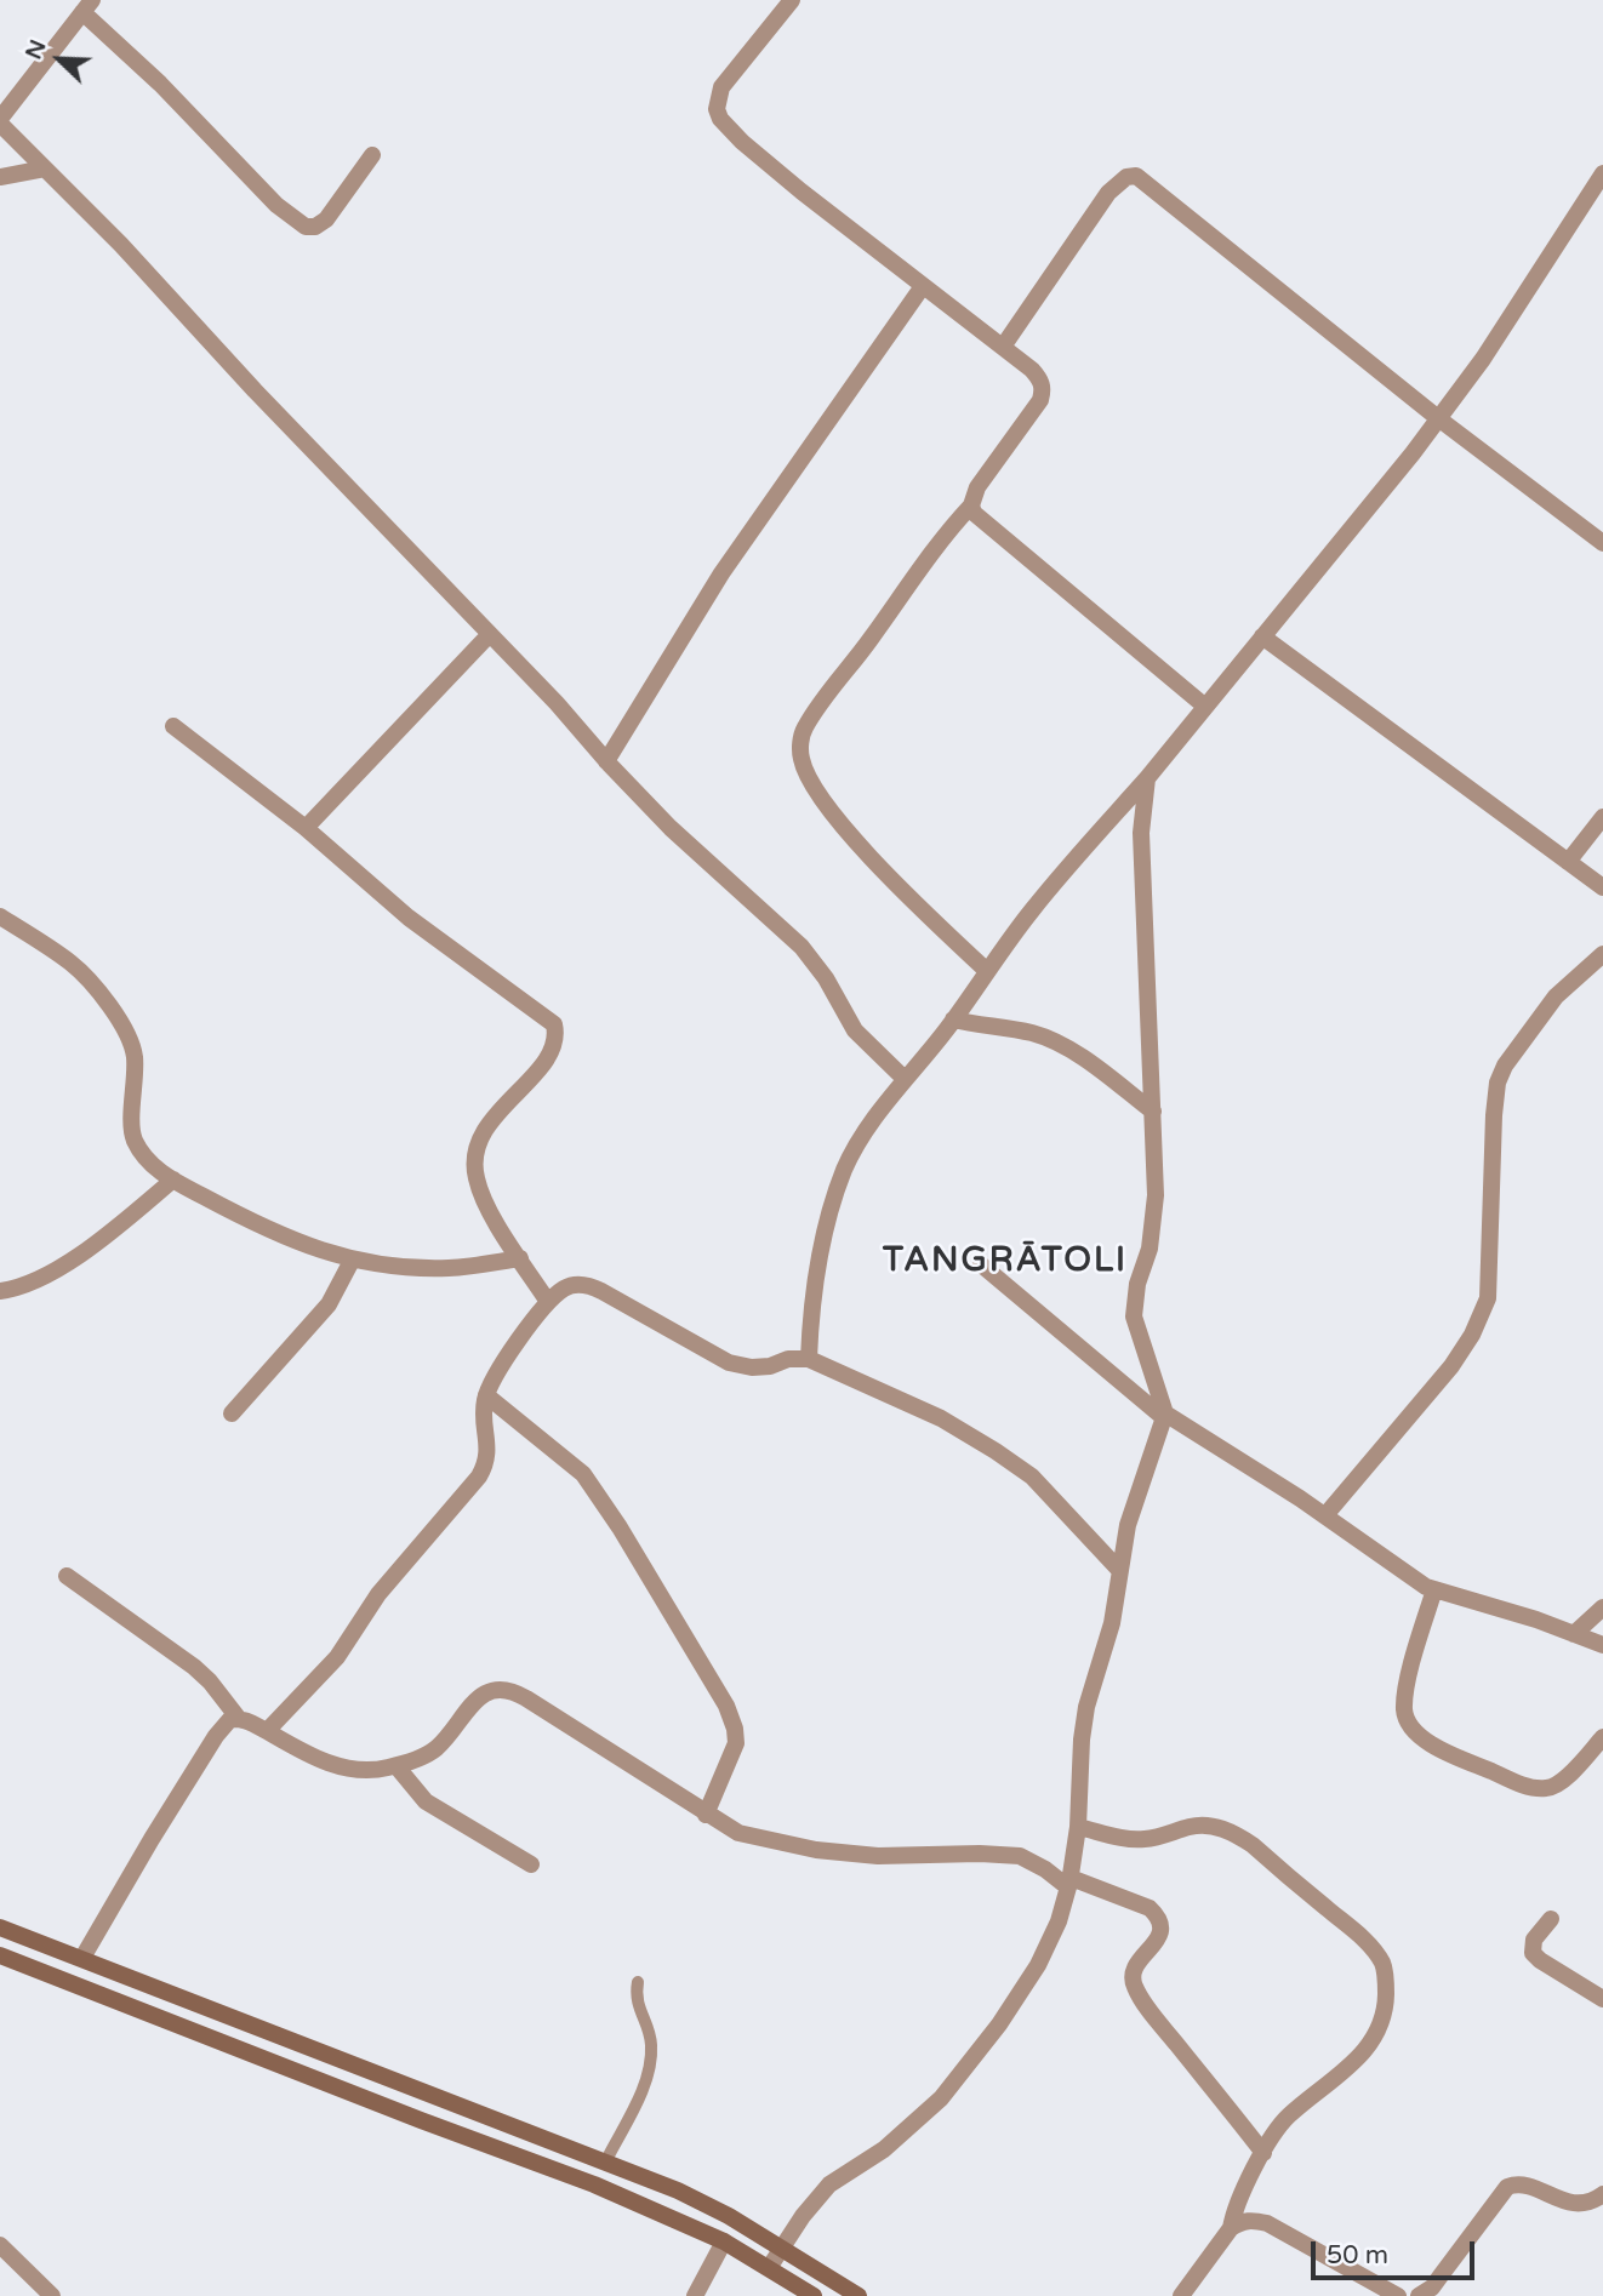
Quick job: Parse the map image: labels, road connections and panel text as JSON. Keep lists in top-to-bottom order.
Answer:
{
  "districts": ["TANGRĀTOLI"],
  "scale_bar": "50 m",
  "north": "top left"
}
